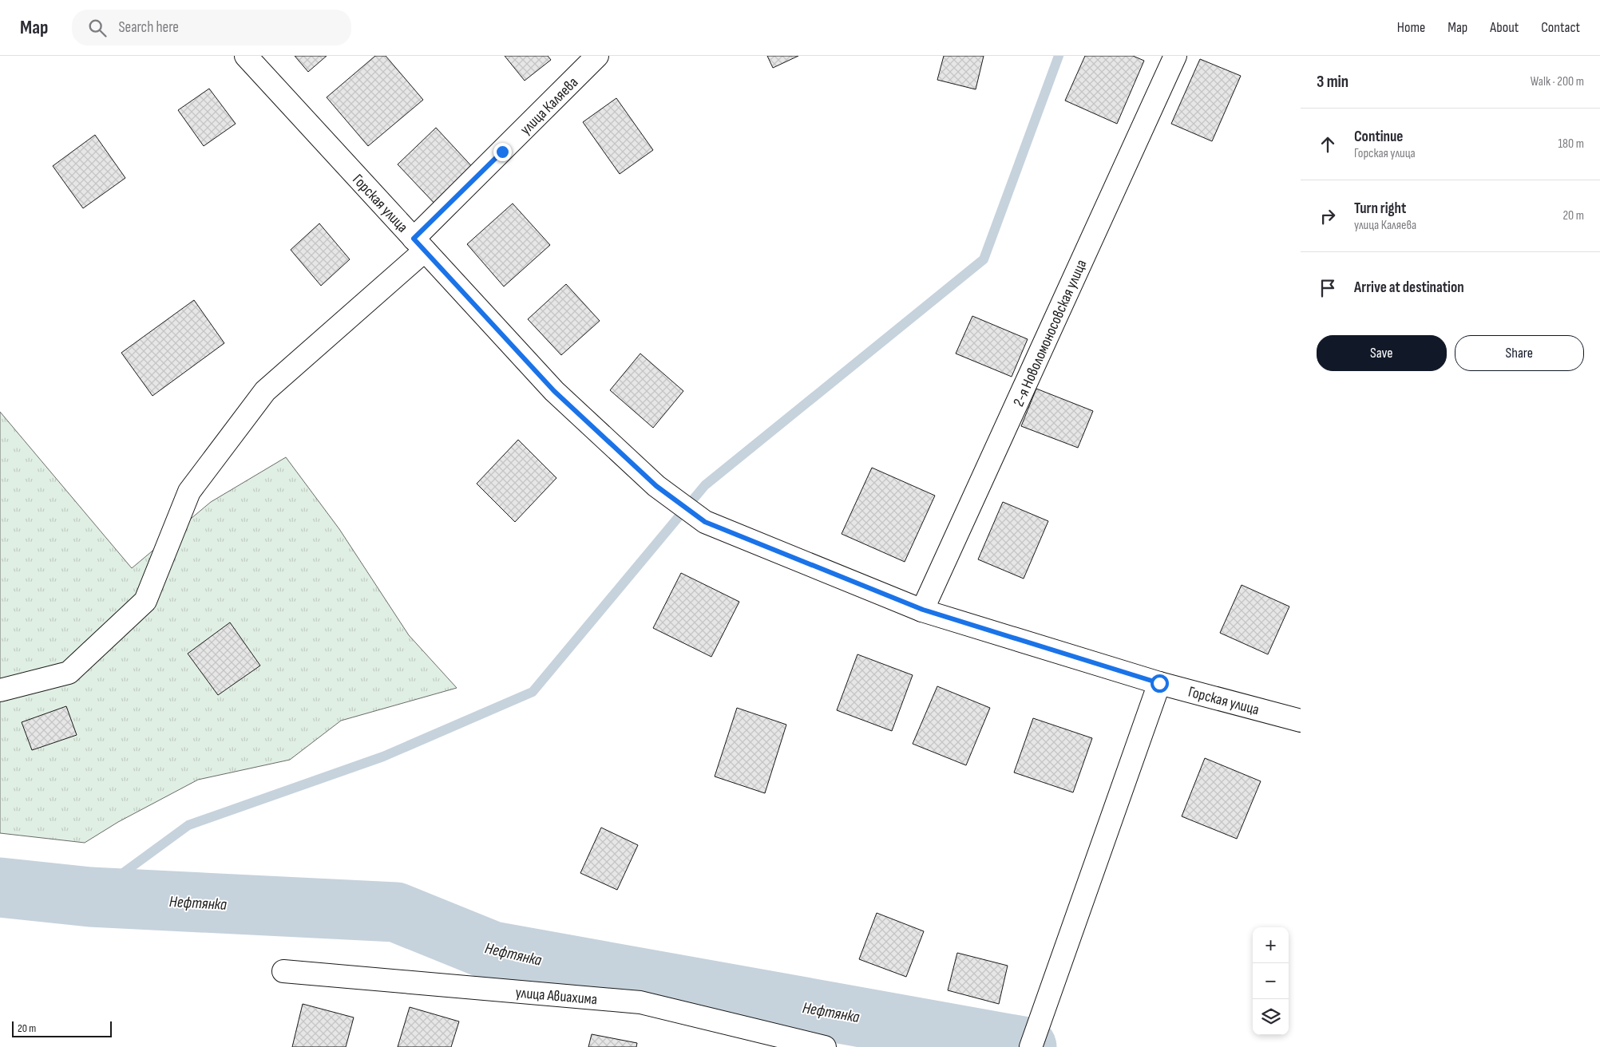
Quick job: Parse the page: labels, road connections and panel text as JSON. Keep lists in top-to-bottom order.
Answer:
{
  "streets": {
    "street": [
      "улица Каляева",
      "Горская улица",
      "2-я Новоломоносовская улица",
      "улица Авиахима"
    ]
  },
  "crossings": [
    ["улица Каляева", "Горская улица"],
    ["Горская улица", "2-я Новоломоносовская улица"]
  ],
  "water": ["Нефтянка"],
  "scale_bar": "20 m",
  "page": {
    "header": "Map",
    "search": "Search here",
    "nav": [
      "Home",
      "Map",
      "About",
      "Contact"
    ],
    "heading": ["3 min", "Walk · 200 m"],
    "list": [
      ["Continue", "Горская улица", "180 m"],
      ["Turn right", "улица Каляева", "20 m"],
      "Arrive at destination"
    ],
    "buttons": ["Save", "Share"],
    "map_buttons": ["+", "−"],
    "scale": "20 m"
  }
}
